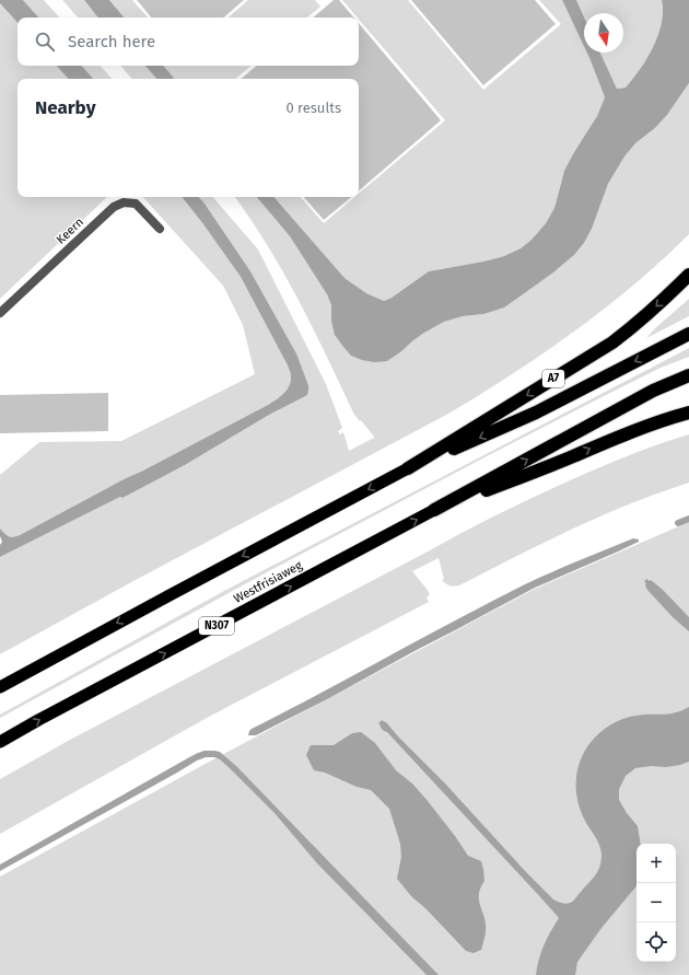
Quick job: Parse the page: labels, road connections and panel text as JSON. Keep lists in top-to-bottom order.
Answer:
{
  "streets": {
    "highway": ["A7", "Westfrisiaweg", "N307"],
    "lane": ["Keern"]
  },
  "north": "bottom",
  "page": {
    "search": "Search here",
    "heading": ["Nearby", "0 results"],
    "map_buttons": ["+", "−"]
  }
}
